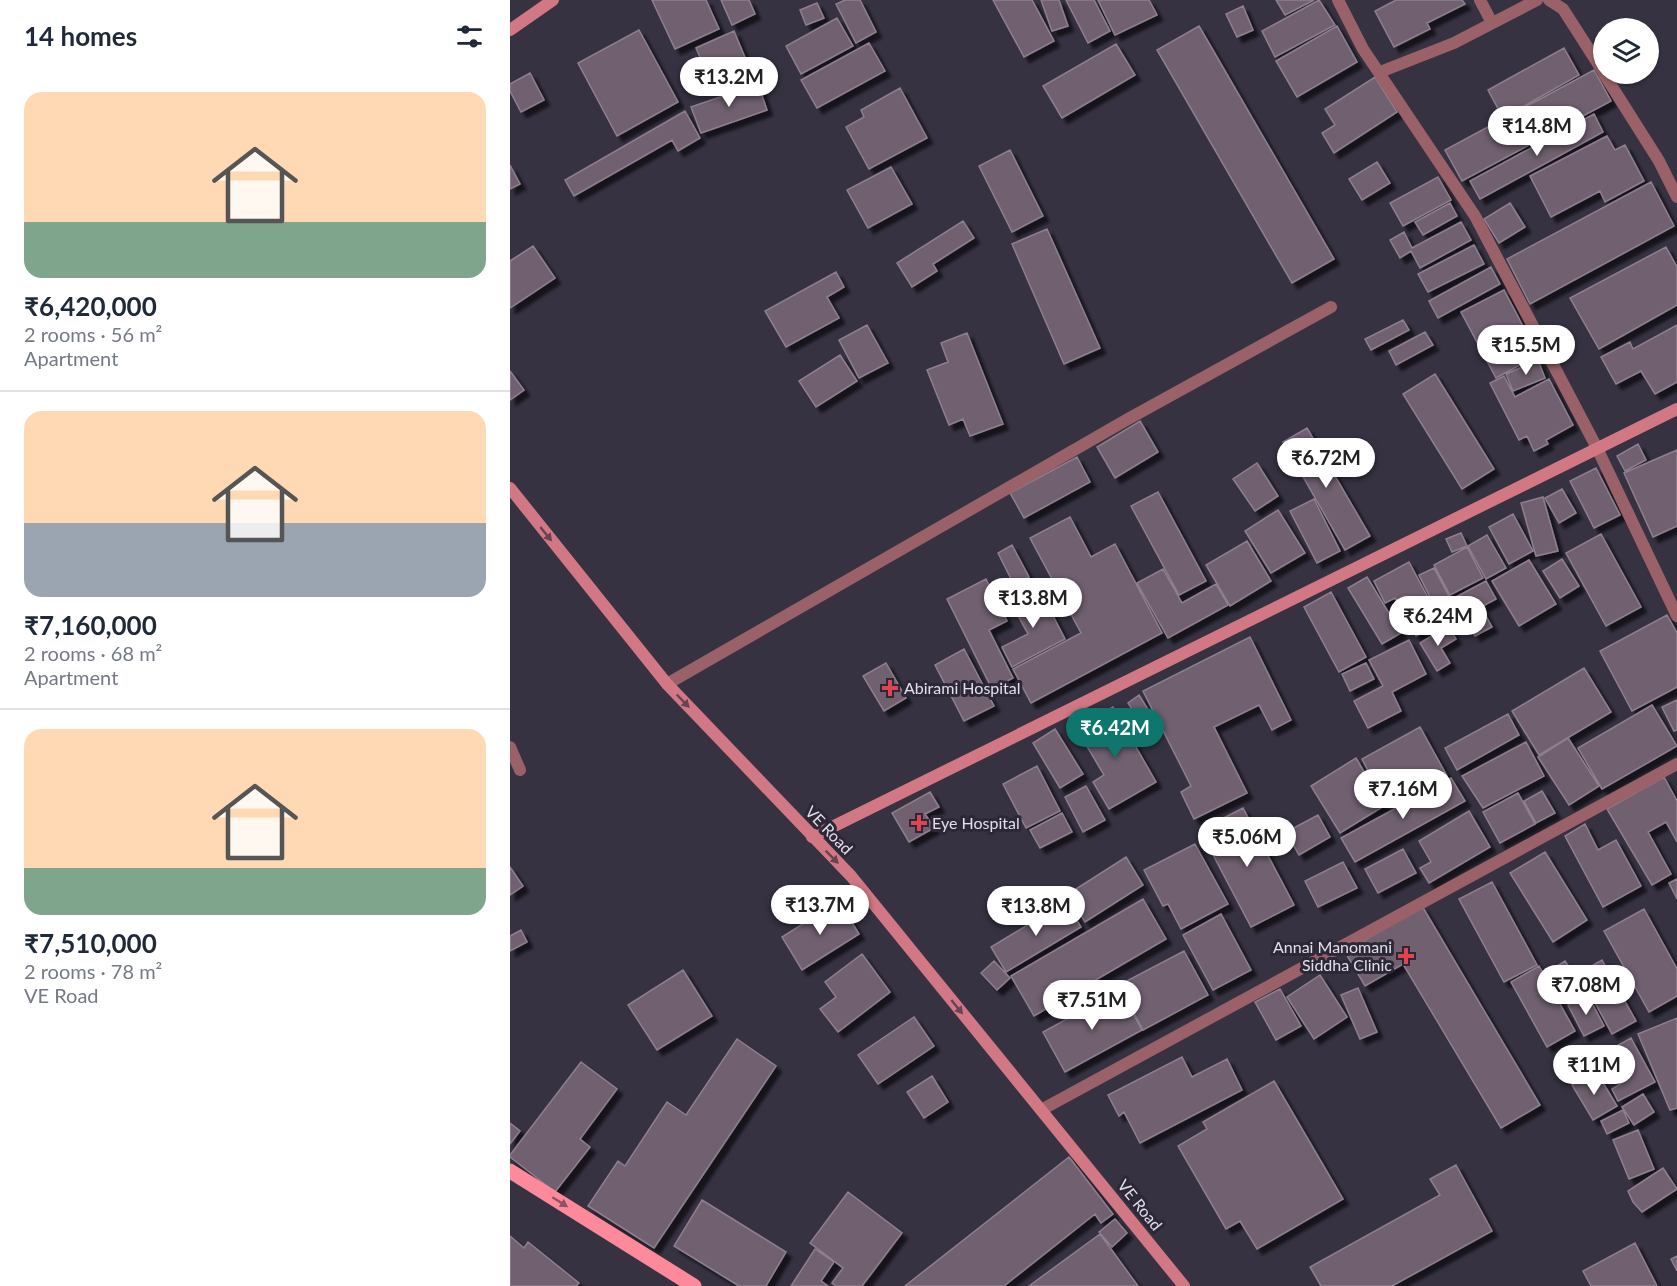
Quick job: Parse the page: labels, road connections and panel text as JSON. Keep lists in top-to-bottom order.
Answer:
{
  "streets": {
    "main road": ["VE Road"]
  },
  "one_way": ["VE Road"],
  "places": {
    "health": ["Abirami Hospital", "Eye Hospital", "Annai Manomani Siddha Clinic"]
  },
  "page": {
    "heading": "14 homes",
    "price": [
      "₹13.2M",
      "₹14.8M",
      "₹15.5M",
      "₹6.72M",
      "₹13.8M",
      "₹6.24M",
      "₹6.42M",
      "₹7.16M",
      "₹5.06M",
      "₹13.7M",
      "₹13.8M",
      "₹7.08M",
      "₹7.51M",
      "₹11M"
    ],
    "list": [
      {
        "name": "₹6,420,000",
        "note": "2 rooms · 56 m² · Apartment"
      },
      {
        "name": "₹7,160,000",
        "note": "2 rooms · 68 m² · Apartment"
      },
      {
        "name": "₹7,510,000",
        "note": "2 rooms · 78 m² · VE Road"
      }
    ]
  }
}
